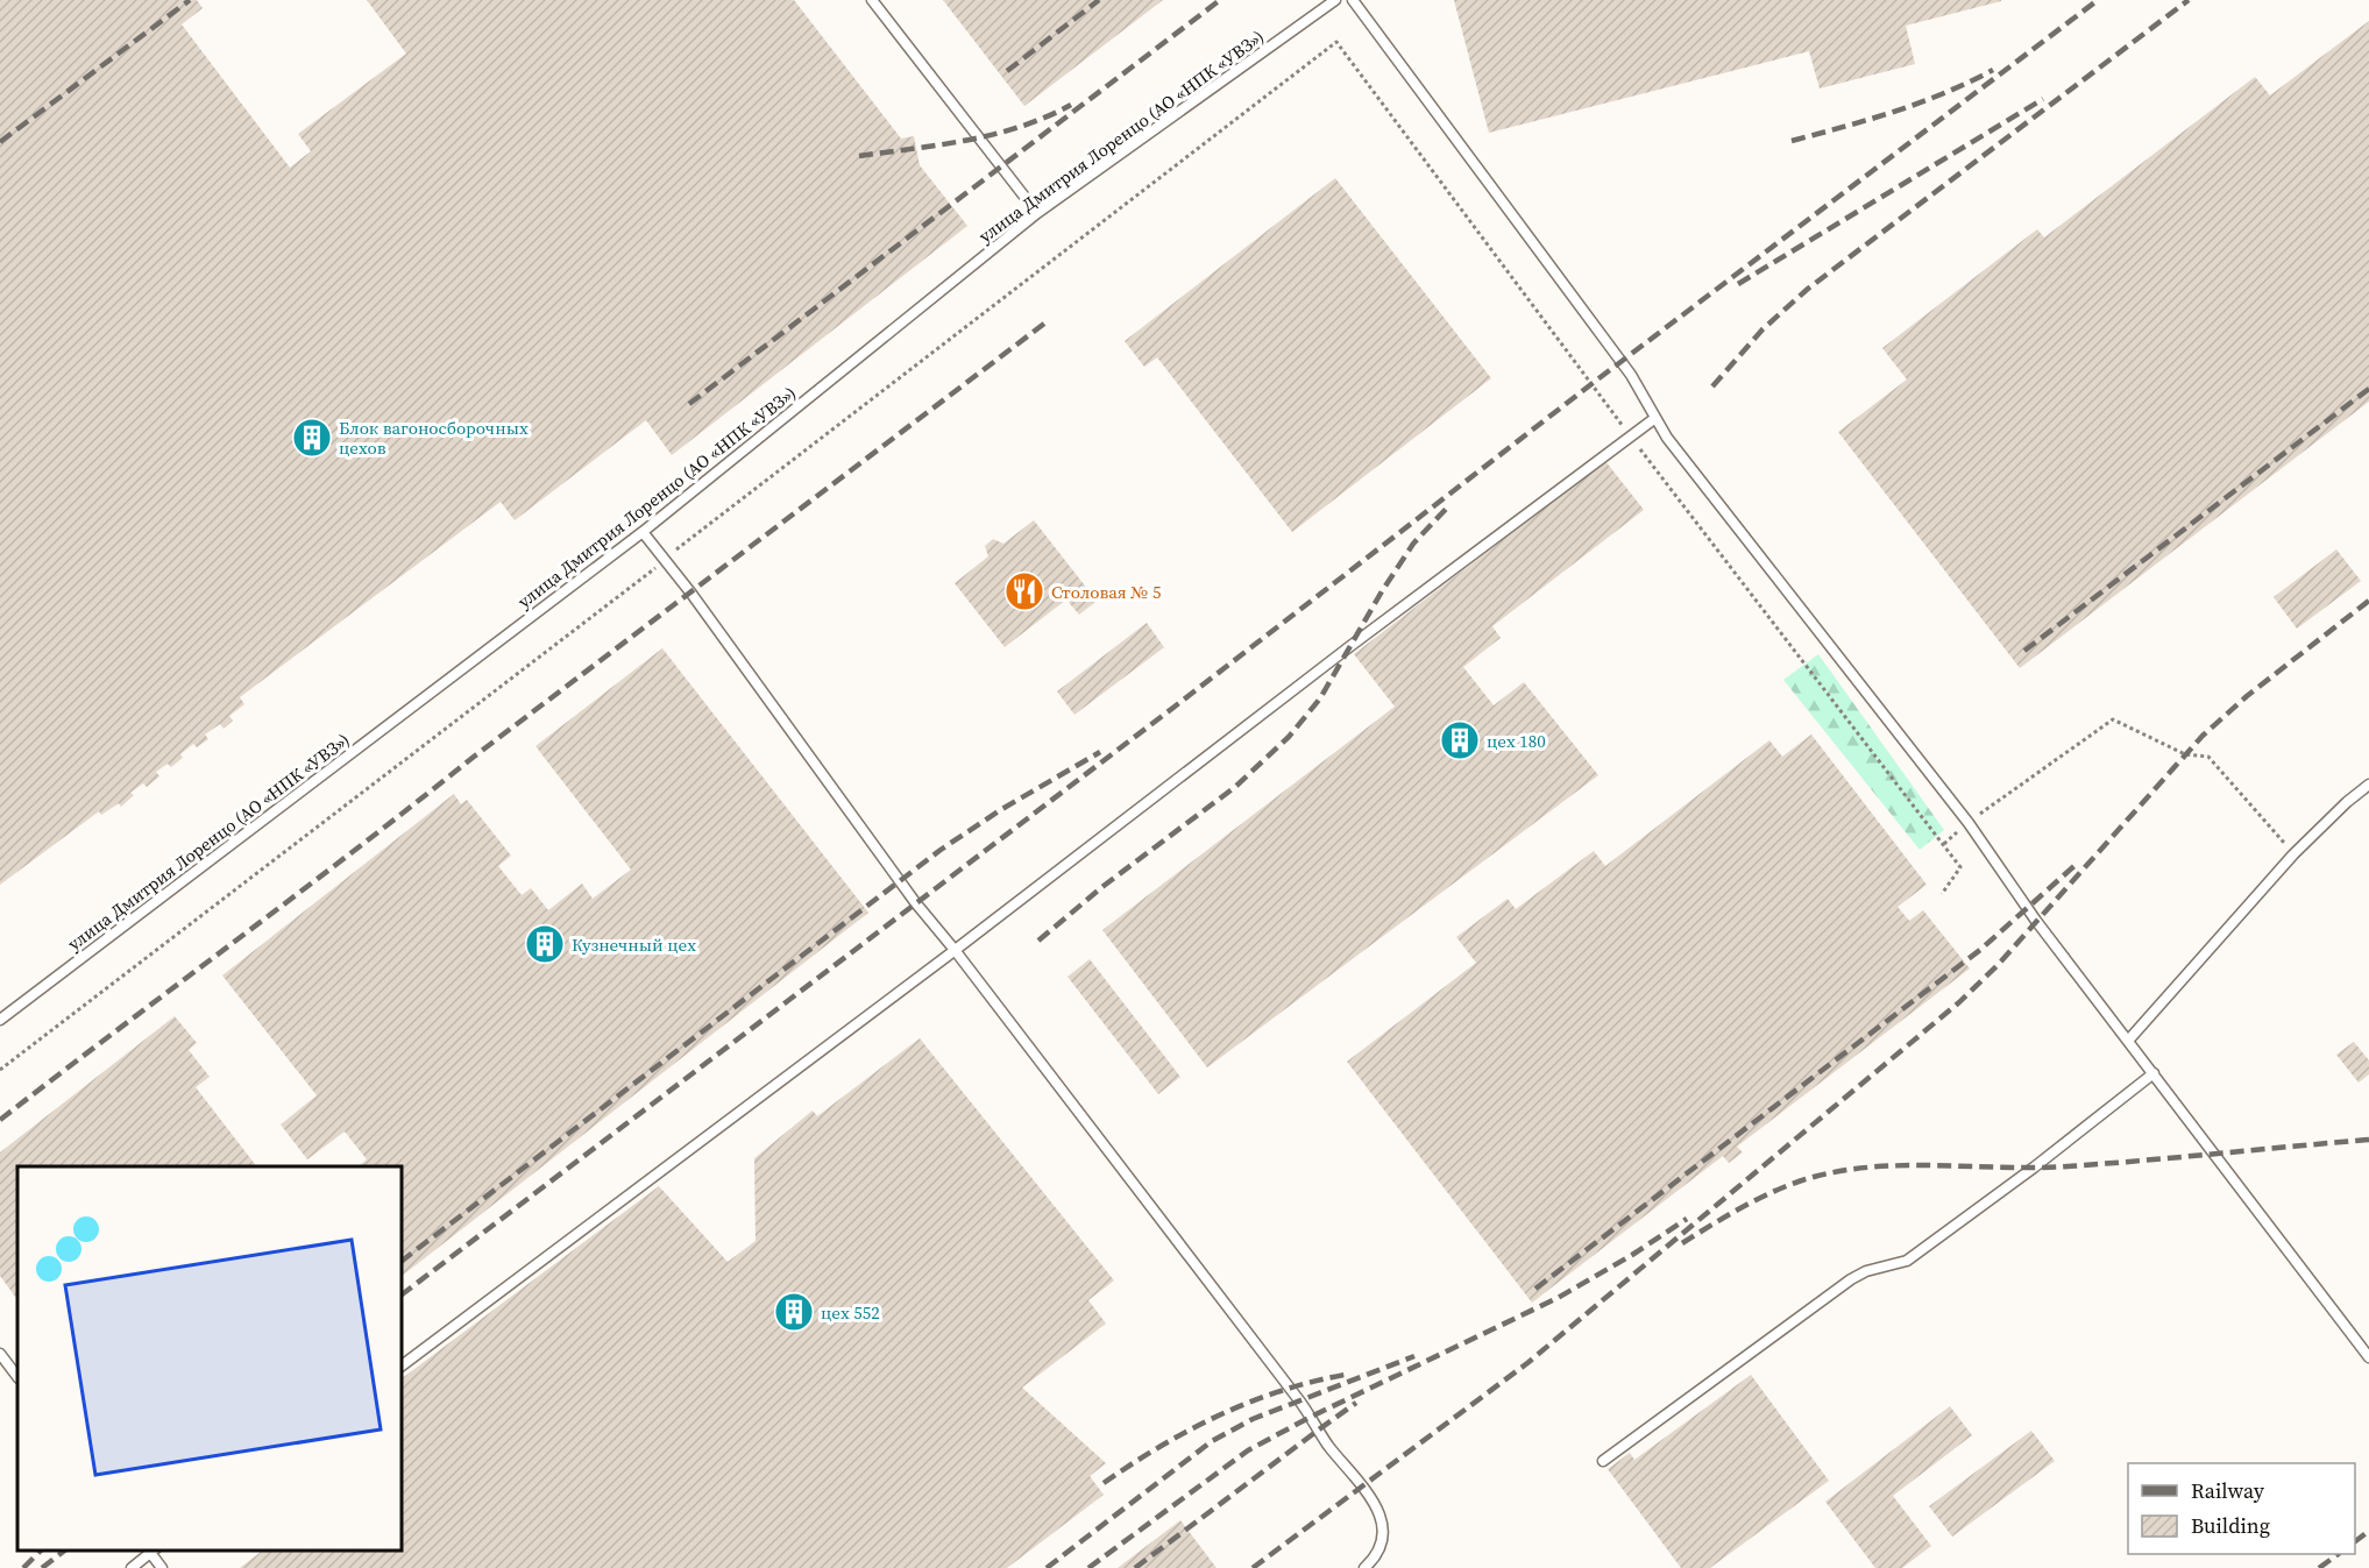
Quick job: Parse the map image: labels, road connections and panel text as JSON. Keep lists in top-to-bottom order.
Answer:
{
  "streets": {
    "lane": ["улица Дмитрия Лоренцо (АО «НПК «УВЗ»)"]
  },
  "places": {
    "building": [
      "Блок вагоносборочных цехов",
      "цех 180",
      "Кузнечный цех",
      "цех 552"
    ],
    "restaurant": ["Столовая № 5"]
  },
  "legend": ["Railway", "Building"]
}
